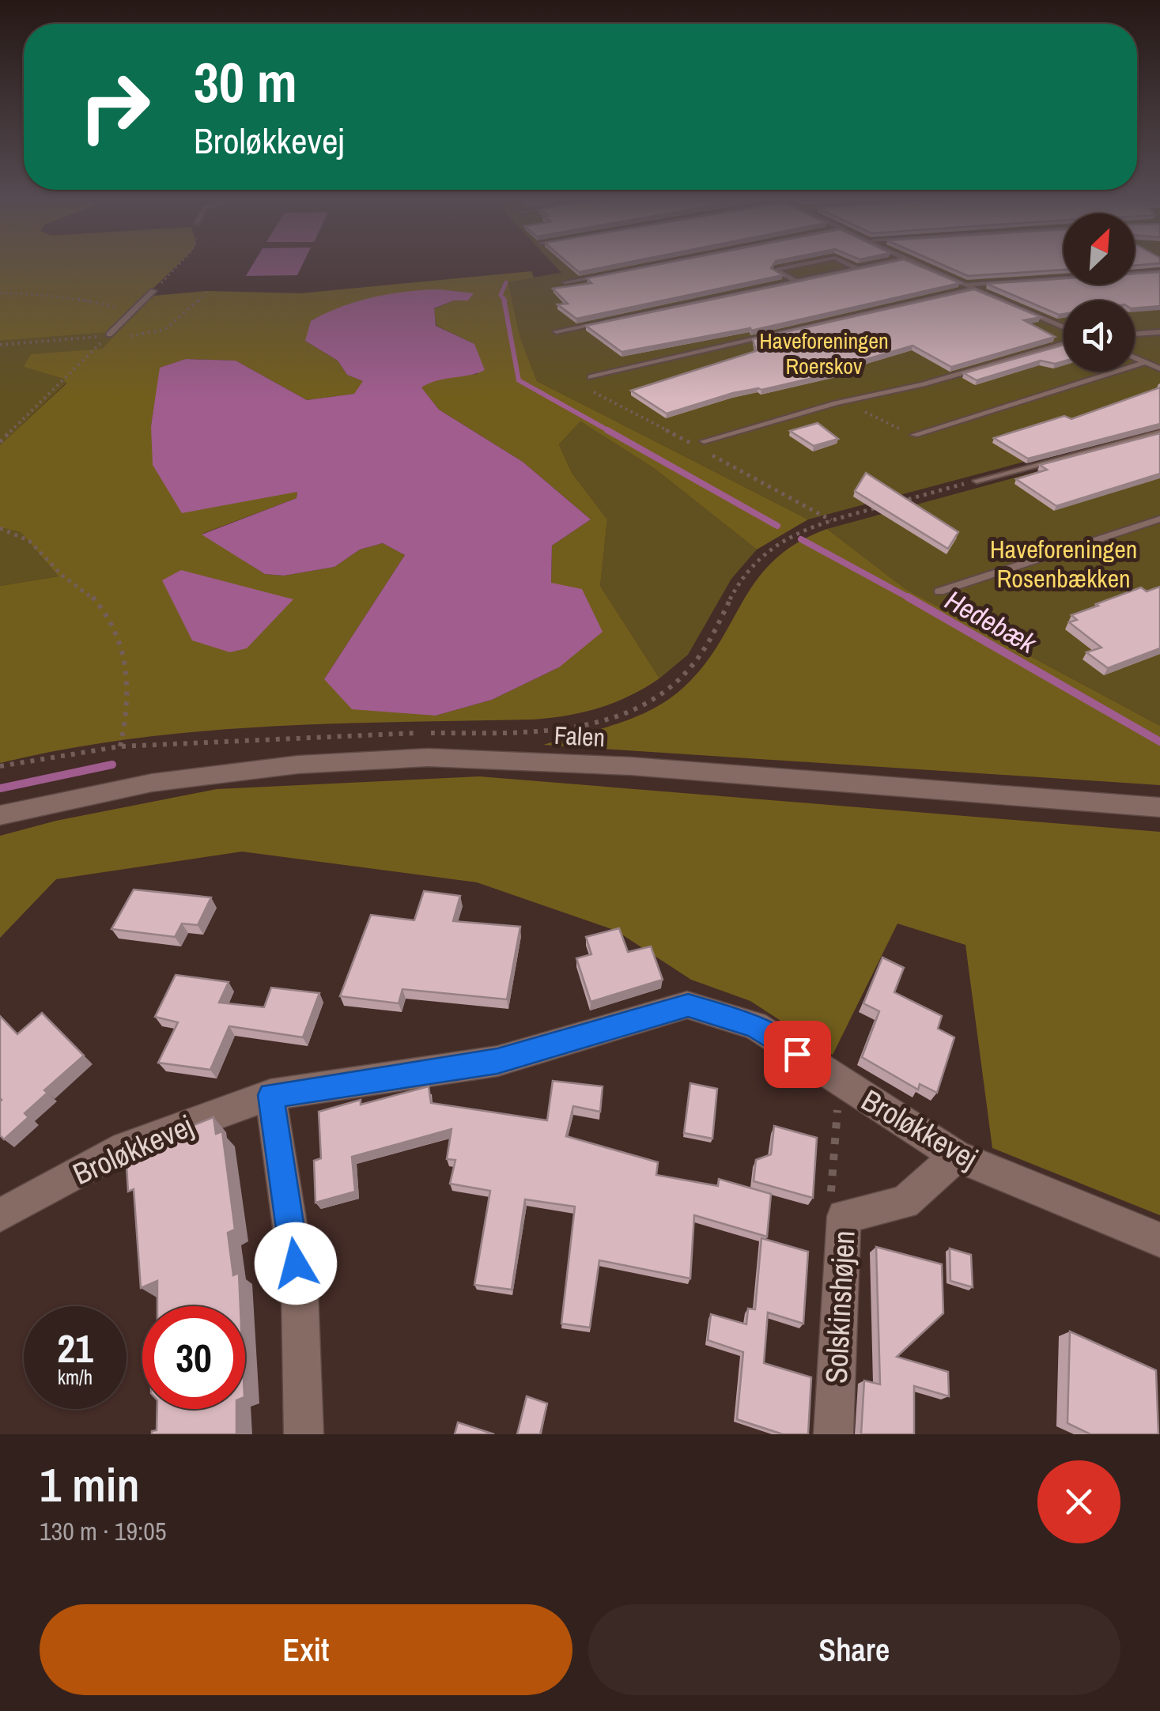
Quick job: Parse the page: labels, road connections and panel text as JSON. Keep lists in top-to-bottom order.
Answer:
{
  "streets": {
    "street": ["Falen", "Broløkkevej", "Solskinshøjen"]
  },
  "crossings": [
    ["Broløkkevej", "Solskinshøjen"]
  ],
  "water": ["Hedebæk"],
  "parks": ["Haveforeningen Roerskov", "Haveforeningen Rosenbækken"],
  "north": "top right",
  "page": {
    "turn": ["30 m", "Broløkkevej"],
    "speed": "21 km/h",
    "limit": "30",
    "heading": ["1 min", "130 m · 19:05"],
    "buttons": ["Exit", "Share"]
  }
}
